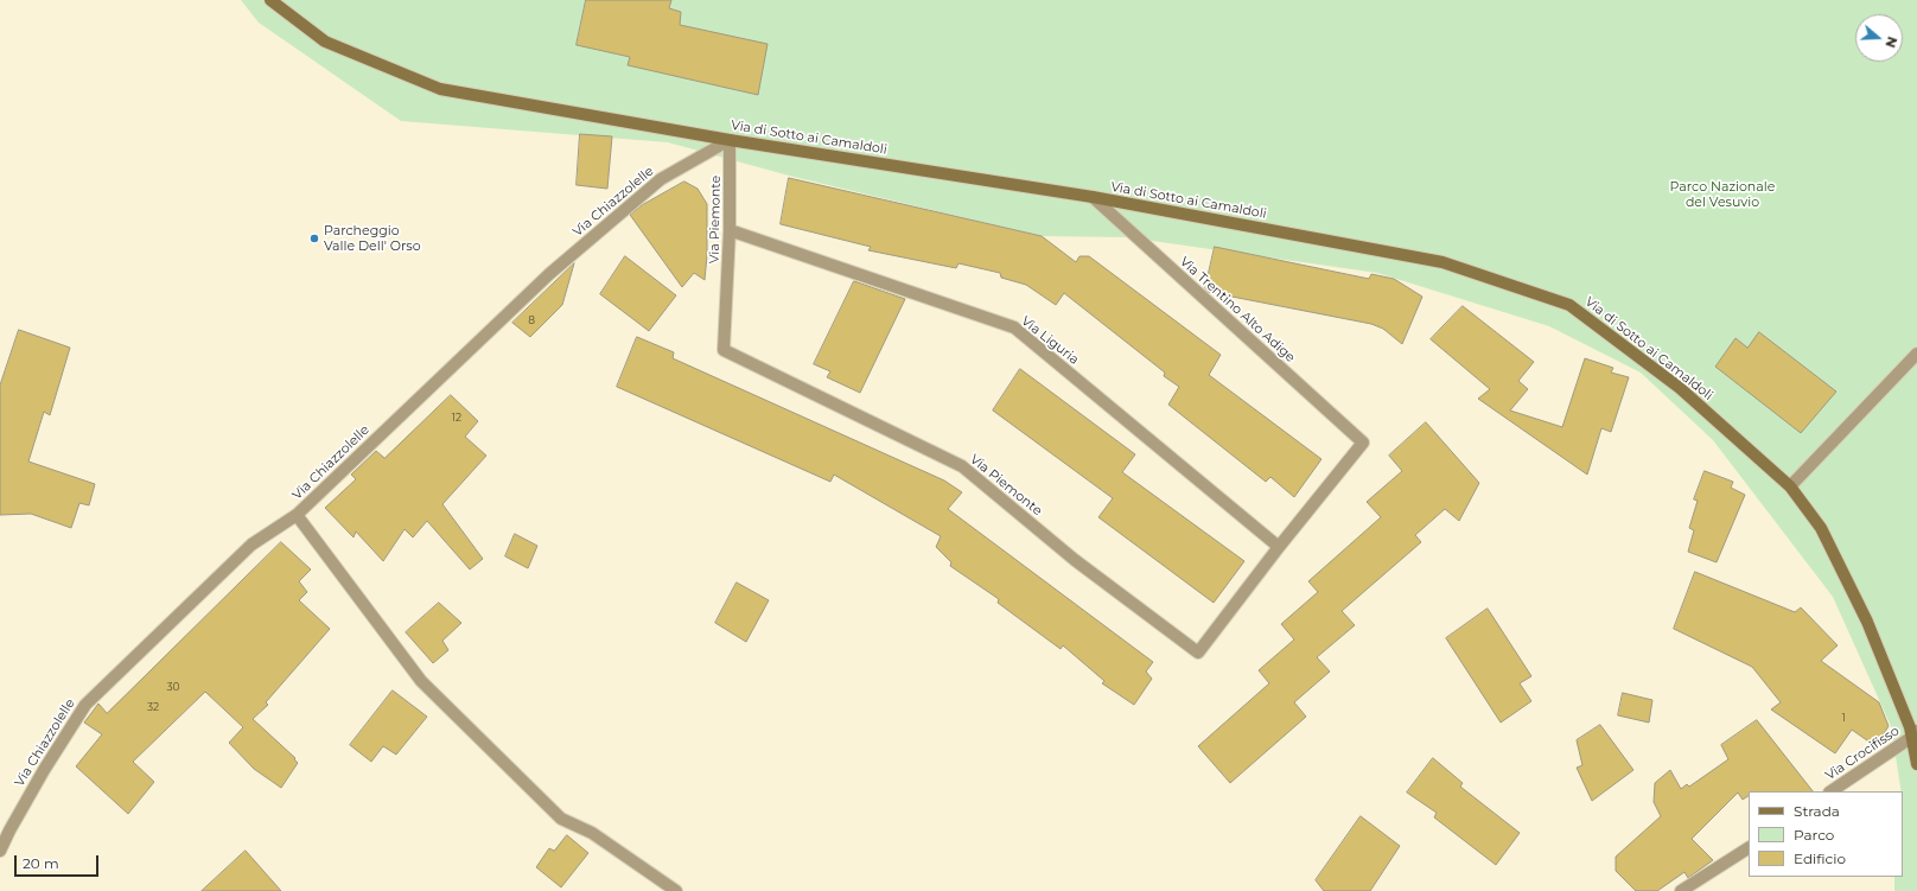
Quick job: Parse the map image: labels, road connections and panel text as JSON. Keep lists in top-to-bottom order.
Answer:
{
  "streets": {
    "street": [
      "Via di Sotto ai Camaldoli",
      "Via Chiazzolelle",
      "Via Piemonte",
      "Via Trentino Alto Adige",
      "Via Liguria",
      "Via Crocifisso"
    ]
  },
  "crossings": [
    ["Via di Sotto ai Camaldoli", "Via Chiazzolelle"],
    ["Via di Sotto ai Camaldoli", "Via Piemonte"],
    ["Via di Sotto ai Camaldoli", "Via Trentino Alto Adige"],
    ["Via di Sotto ai Camaldoli", "Via Crocifisso"],
    ["Via Chiazzolelle", "Via Piemonte"],
    ["Via Piemonte", "Via Trentino Alto Adige"],
    ["Via Piemonte", "Via Liguria"]
  ],
  "parks": ["Parco Nazionale del Vesuvio"],
  "places": ["Parcheggio Valle Dell' Orso"],
  "house_numbers": [
    "8",
    "12",
    "30",
    "32",
    "1"
  ],
  "legend": ["Strada", "Parco", "Edificio"],
  "scale_bar": "20 m",
  "north": "right"
}
